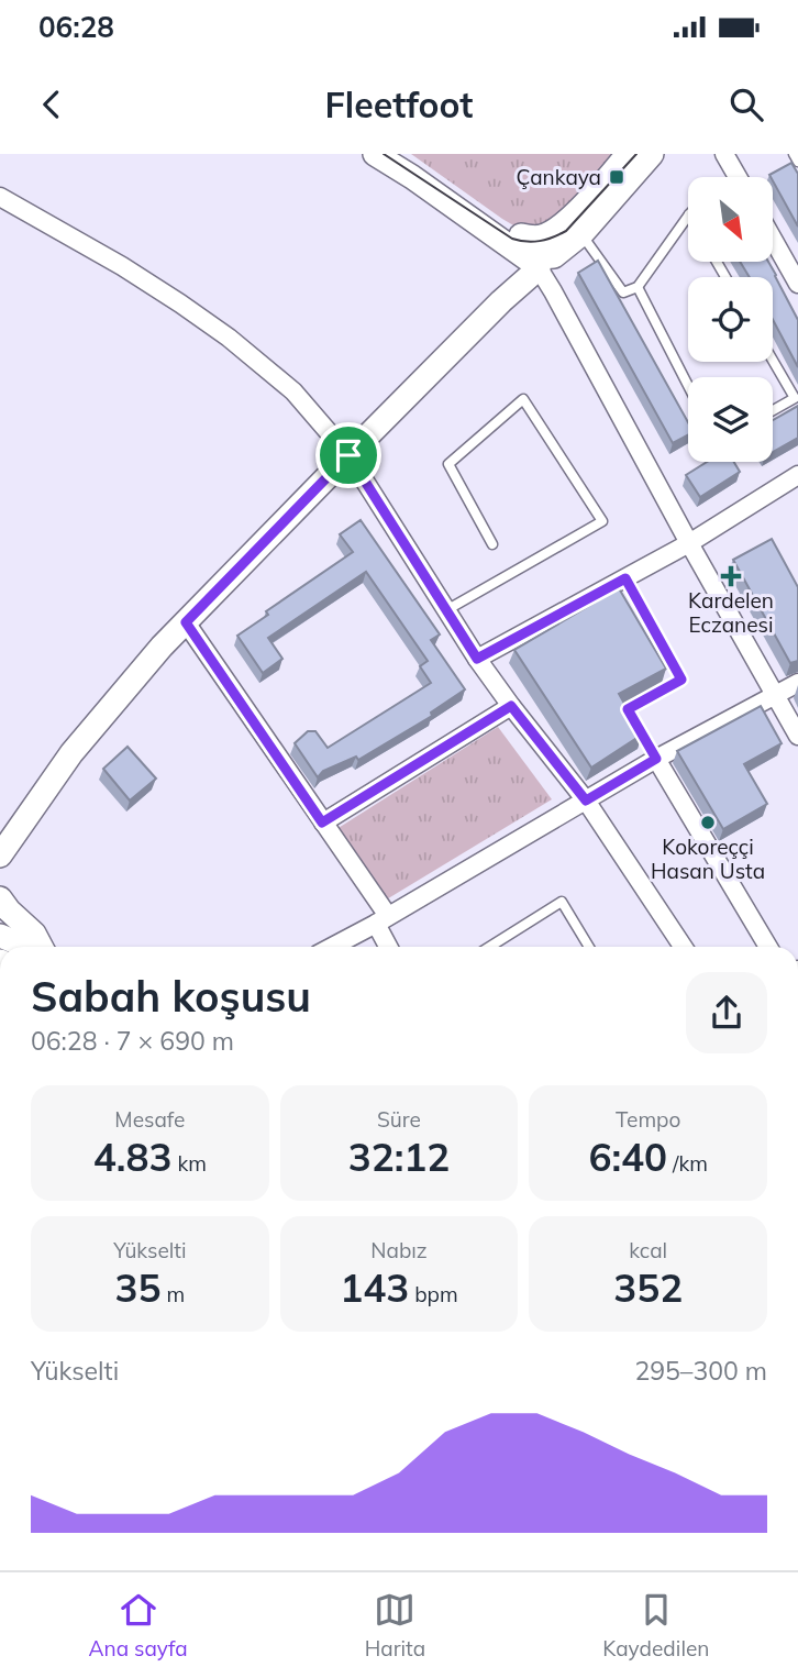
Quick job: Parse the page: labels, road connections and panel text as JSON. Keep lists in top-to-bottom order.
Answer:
{
  "places": {
    "transit": ["Çankaya"],
    "health": ["Kardelen Eczanesi"],
    "other": ["Kokoreççi Hasan Usta"]
  },
  "north": "bottom right",
  "page": {
    "status": "06:28",
    "header": "Fleetfoot",
    "heading": ["Sabah koşusu", "06:28 · 7 × 690 m"],
    "stats": [
      ["Mesafe", "4.83 km"],
      ["Süre", "32:12"],
      ["Tempo", "6:40 /km"],
      ["Yükselti", "35 m"],
      ["Nabız", "143 bpm"],
      ["kcal", "352"]
    ],
    "chart": ["Yükselti", "295–300 m"],
    "tabs": ["Ana sayfa", "Harita", "Kaydedilen"]
  }
}
